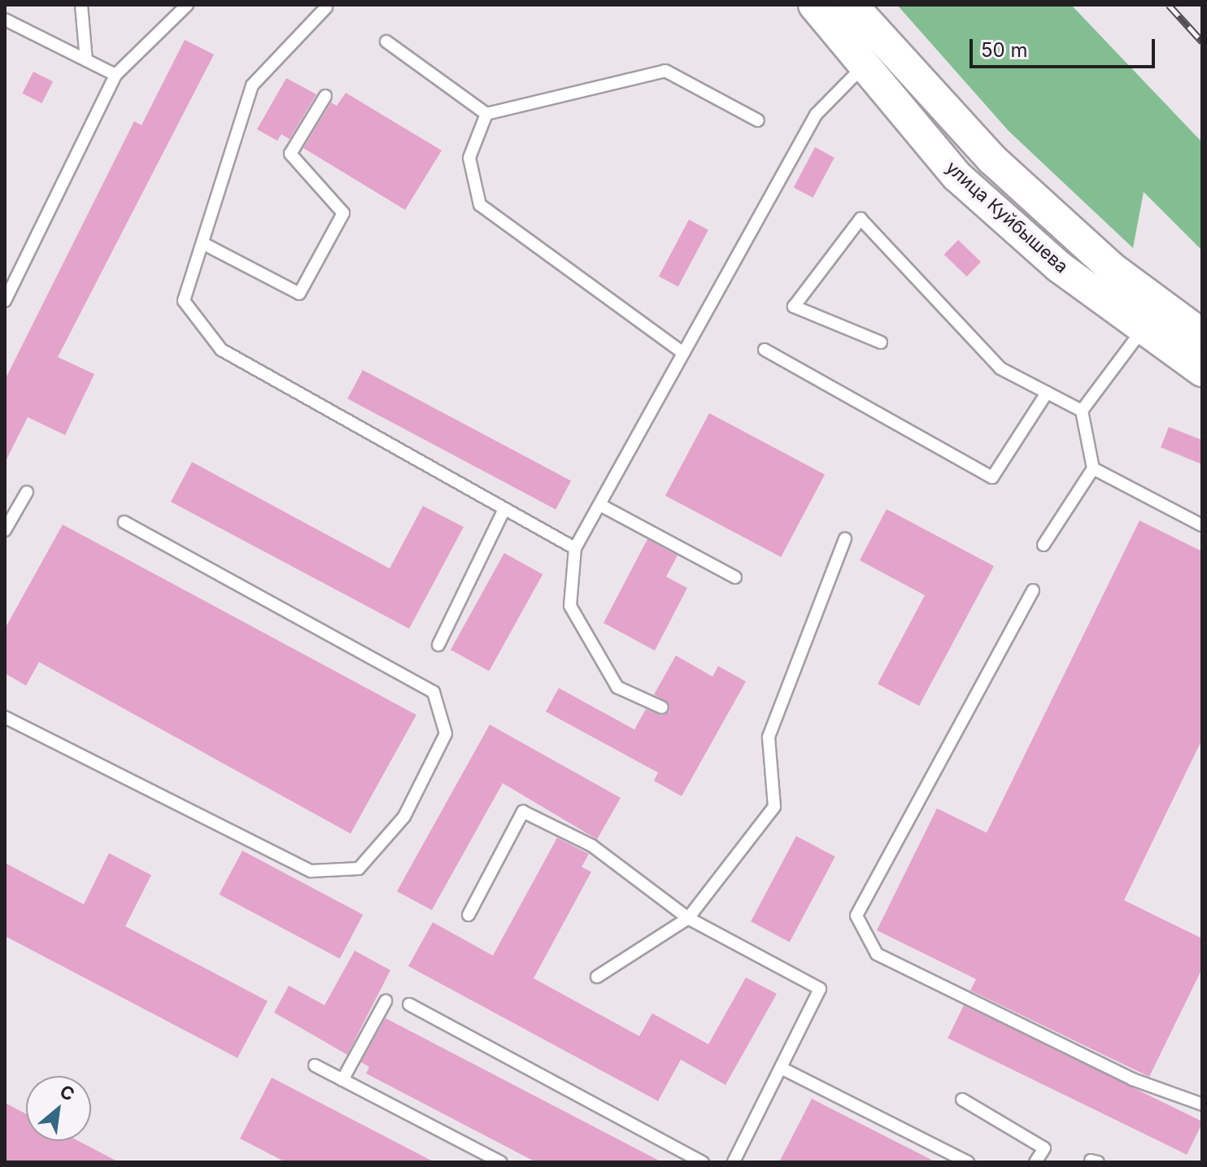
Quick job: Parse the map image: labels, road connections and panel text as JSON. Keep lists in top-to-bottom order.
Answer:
{
  "streets": {
    "main road": ["улица Куйбышева"]
  },
  "scale_bar": "50 m",
  "north": "top right"
}
